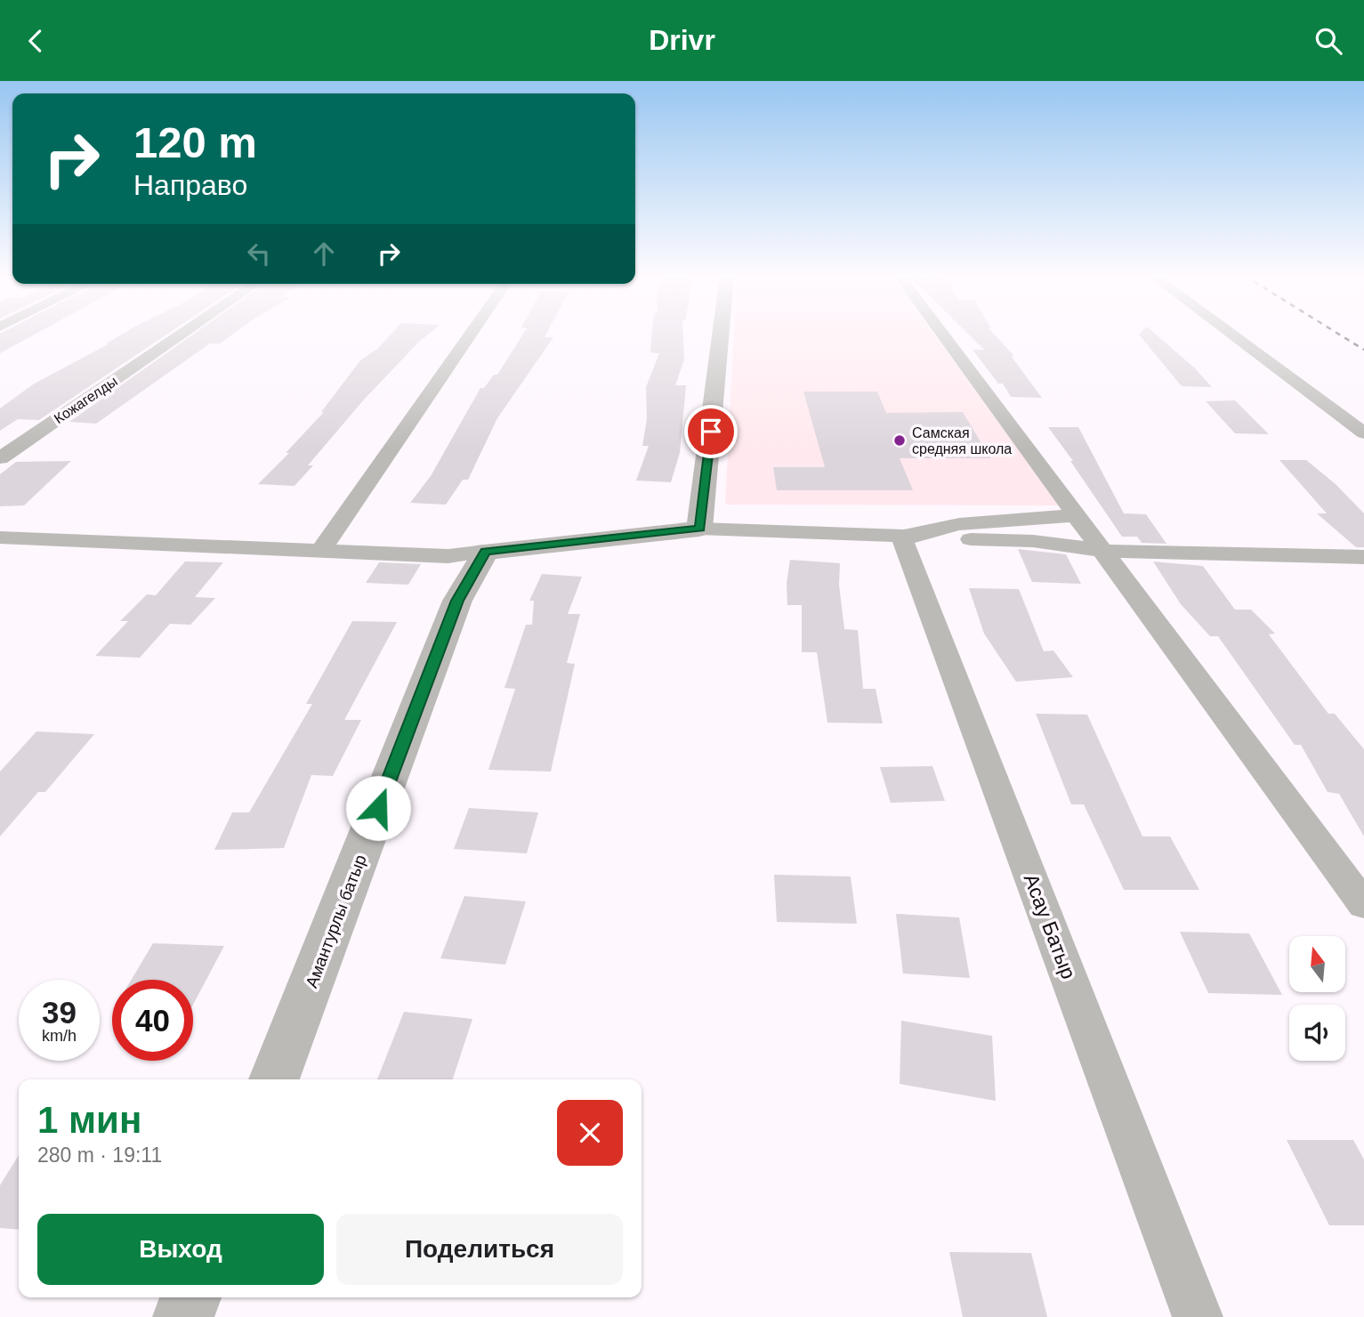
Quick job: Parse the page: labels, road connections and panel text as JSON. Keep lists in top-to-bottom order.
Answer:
{
  "streets": {
    "street": ["Кожагелды", "Амантурлы батыр", "Асау Батыр"]
  },
  "places": ["Самская средняя школа"],
  "north": "top",
  "page": {
    "header": "Drivr",
    "turn": ["120 m", "Направо"],
    "speed": "39 km/h",
    "limit": "40",
    "heading": ["1 мин", "280 m · 19:11"],
    "buttons": ["Выход", "Поделиться"]
  }
}
